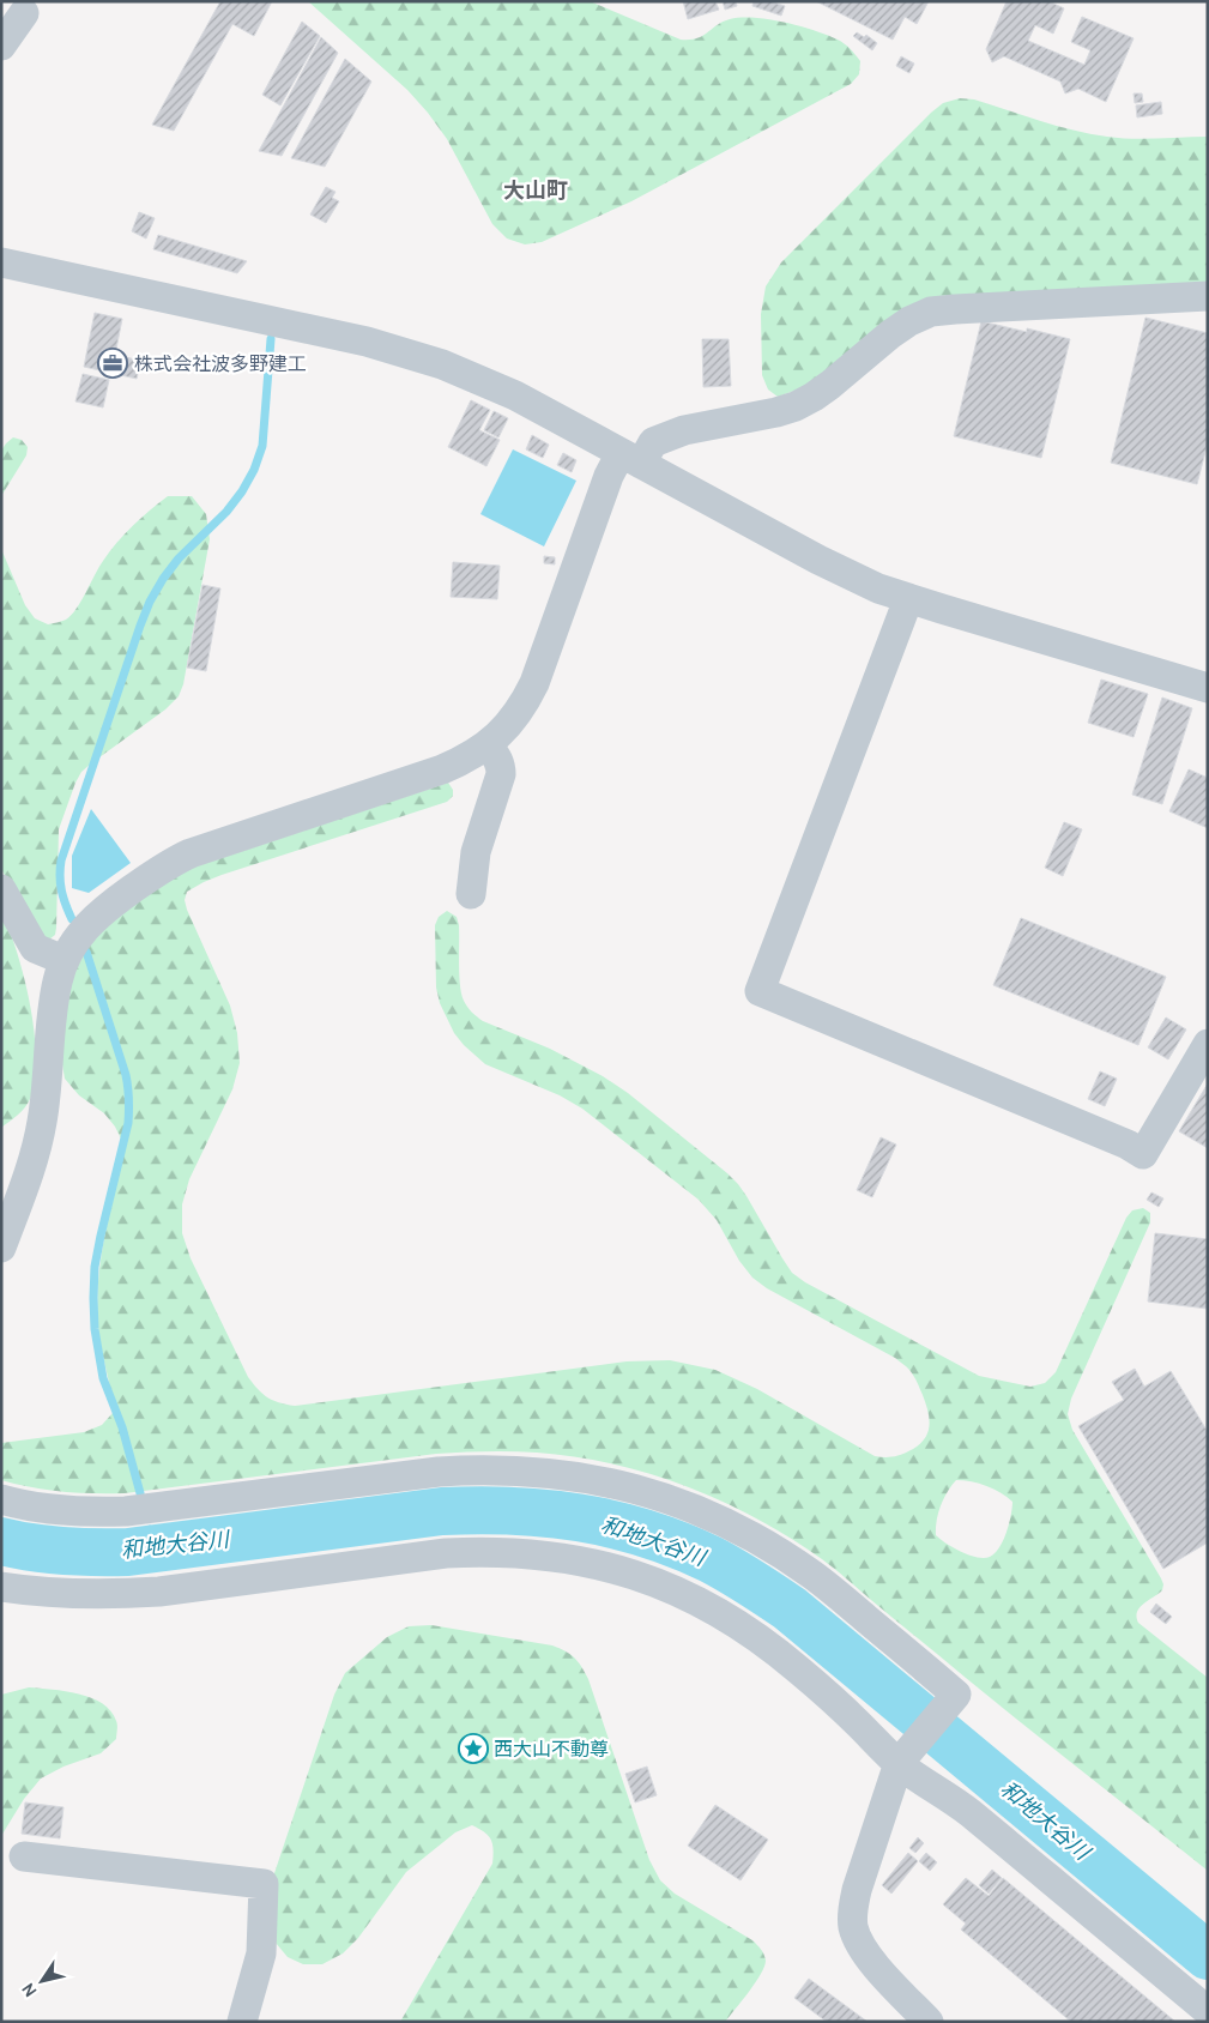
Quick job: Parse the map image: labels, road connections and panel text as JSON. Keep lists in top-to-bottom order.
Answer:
{
  "districts": ["大山町"],
  "water": ["和地大谷川"],
  "places": {
    "office": ["株式会社波多野建工"],
    "place": ["西大山不動尊"]
  },
  "north": "bottom left"
}
